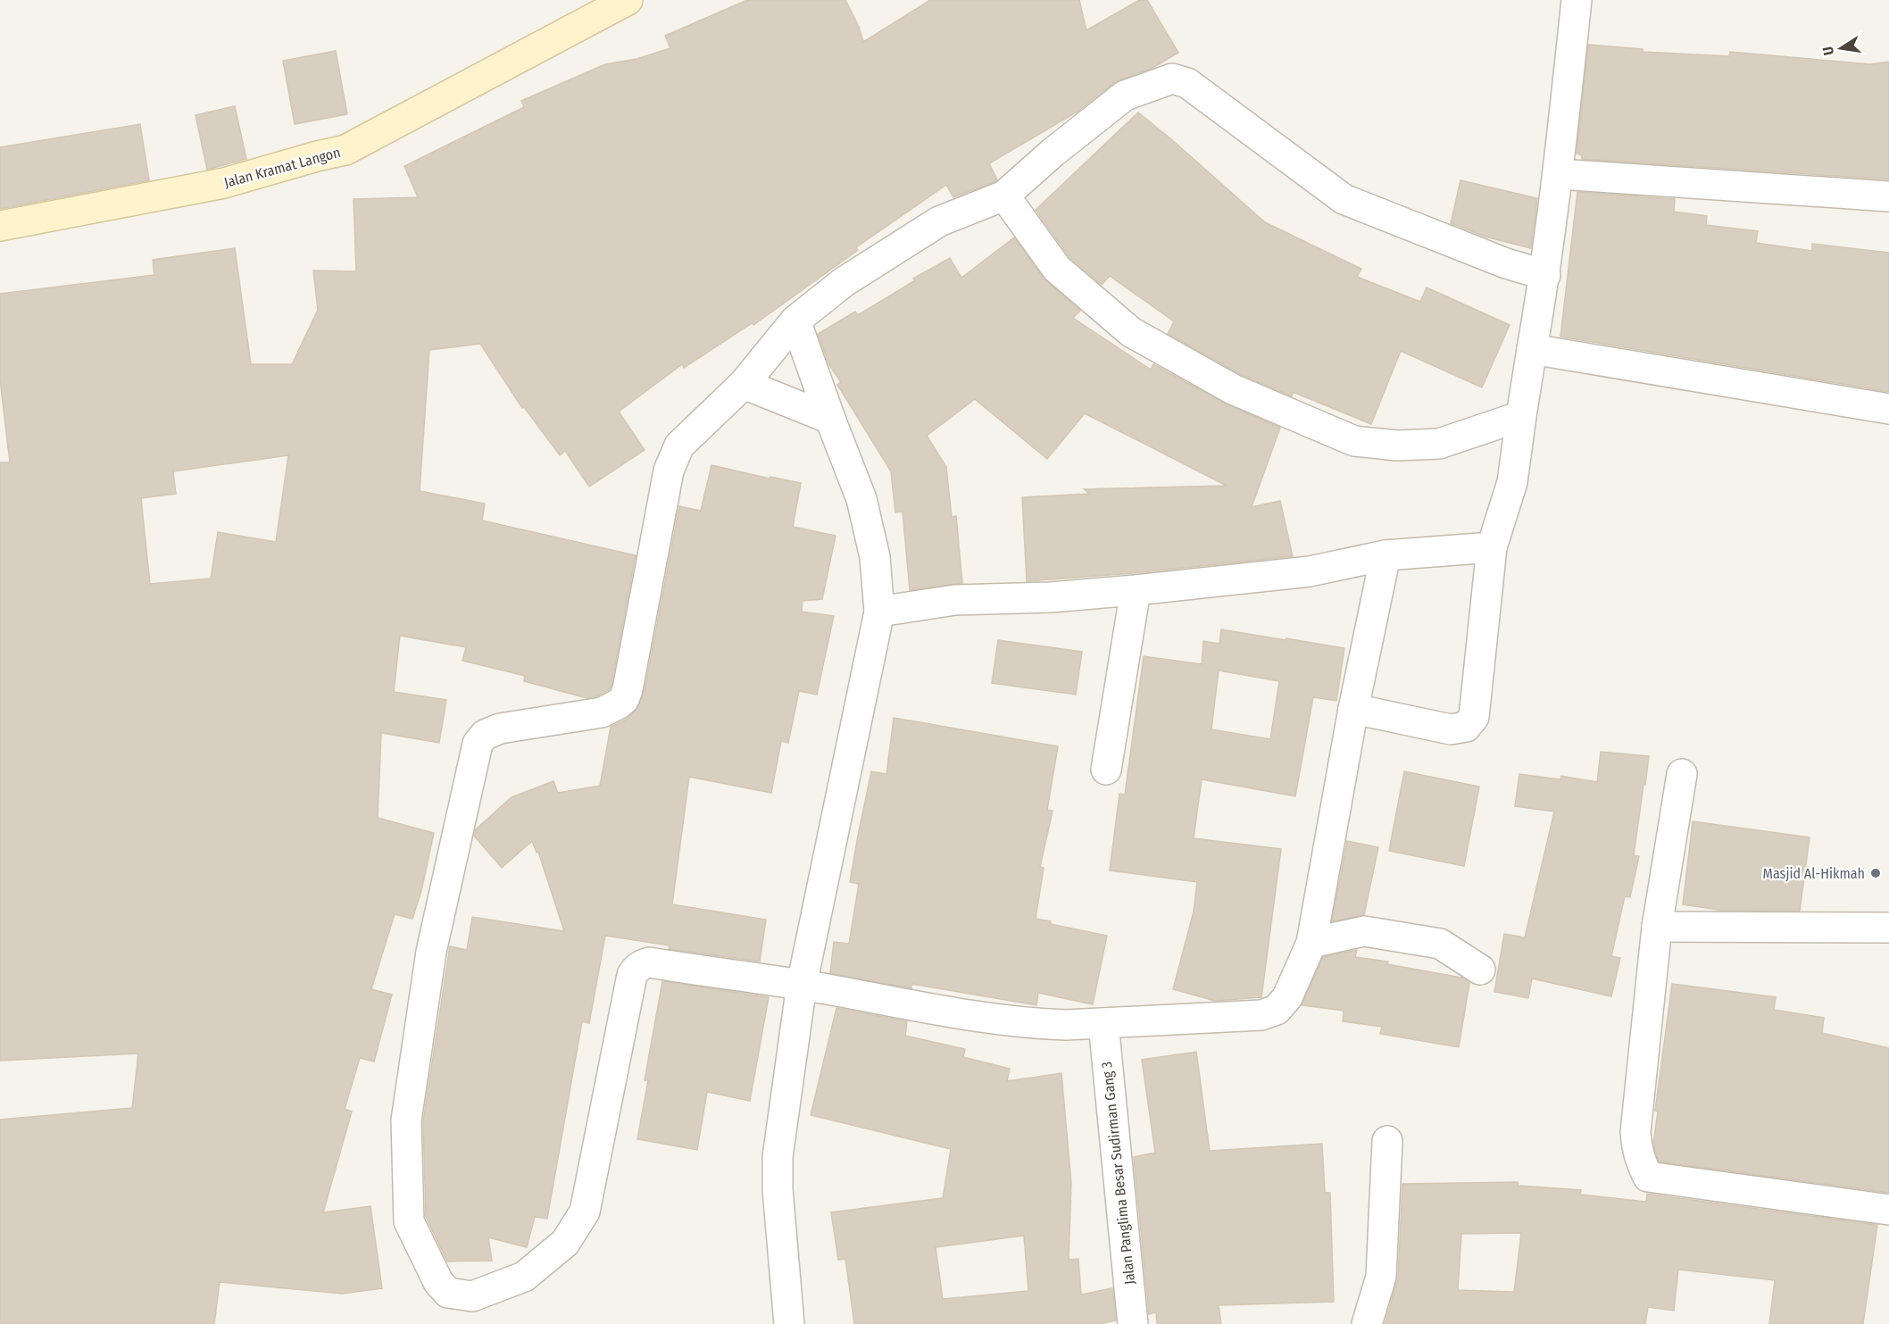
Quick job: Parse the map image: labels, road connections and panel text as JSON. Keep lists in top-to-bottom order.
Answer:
{
  "streets": {
    "street": ["Jalan Kramat Langon", "Jalan Panglima Besar Sudirman Gang 3"]
  },
  "places": ["Masjid Al-Hikmah"],
  "north": "left"
}
